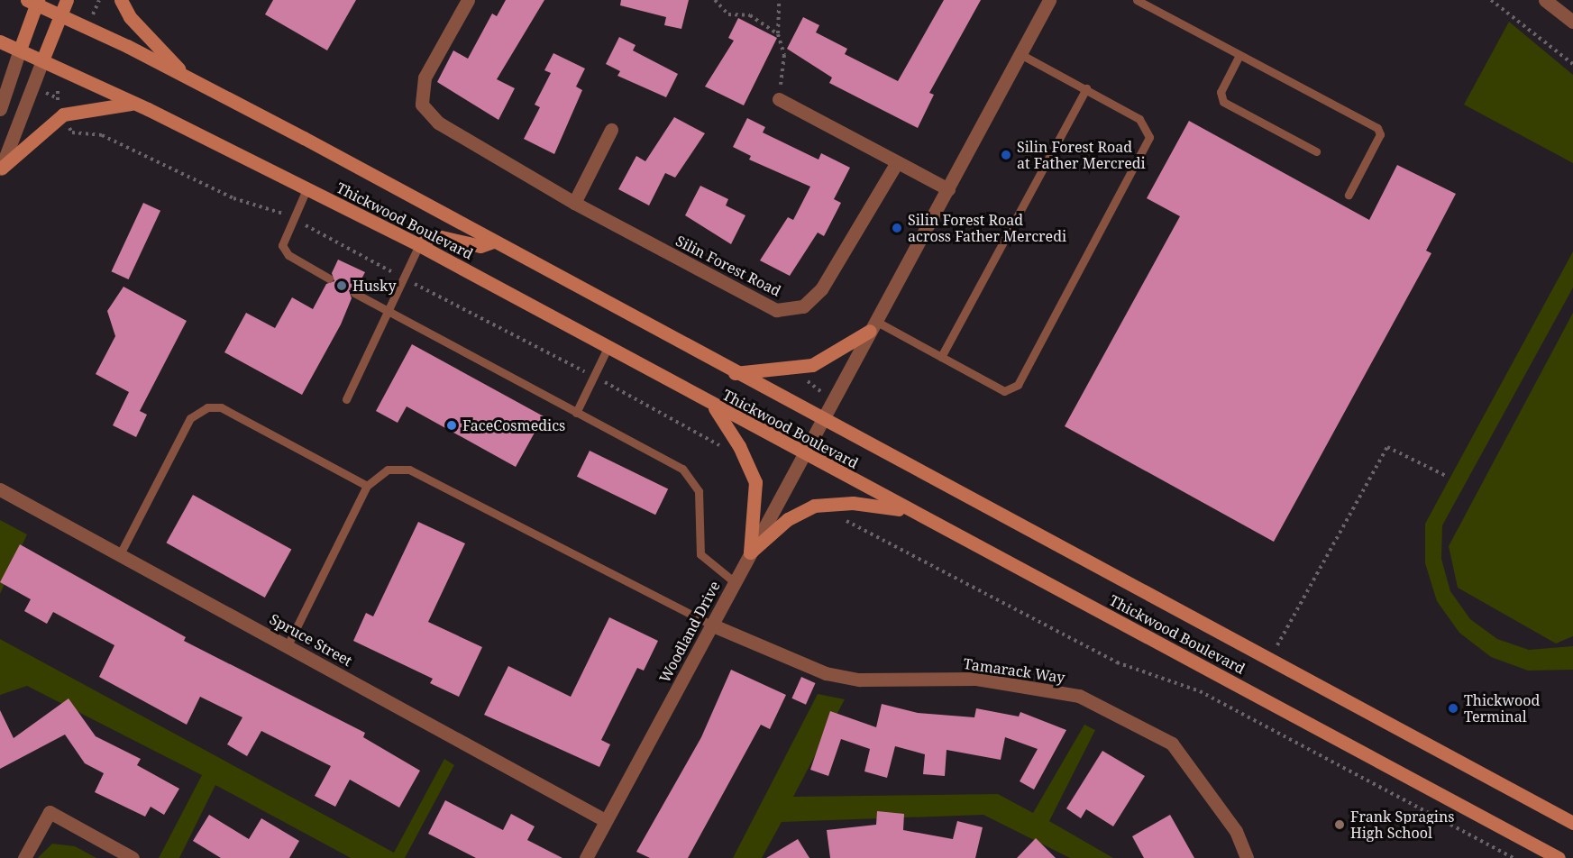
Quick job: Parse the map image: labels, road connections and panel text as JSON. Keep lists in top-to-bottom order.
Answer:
{
  "streets": {
    "main road": ["Thickwood Boulevard"],
    "street": [
      "Silin Forest Road",
      "Woodland Drive",
      "Spruce Street",
      "Tamarack Way"
    ]
  },
  "crossings": [
    ["Thickwood Boulevard", "Woodland Drive"],
    ["Woodland Drive", "Spruce Street"],
    ["Woodland Drive", "Tamarack Way"]
  ],
  "places": [
    "Silin Forest Road at Father Mercredi",
    "Silin Forest Road across Father Mercredi",
    "Husky",
    "FaceCosmedics",
    "Thickwood Terminal",
    "Frank Spragins High School"
  ]
}
